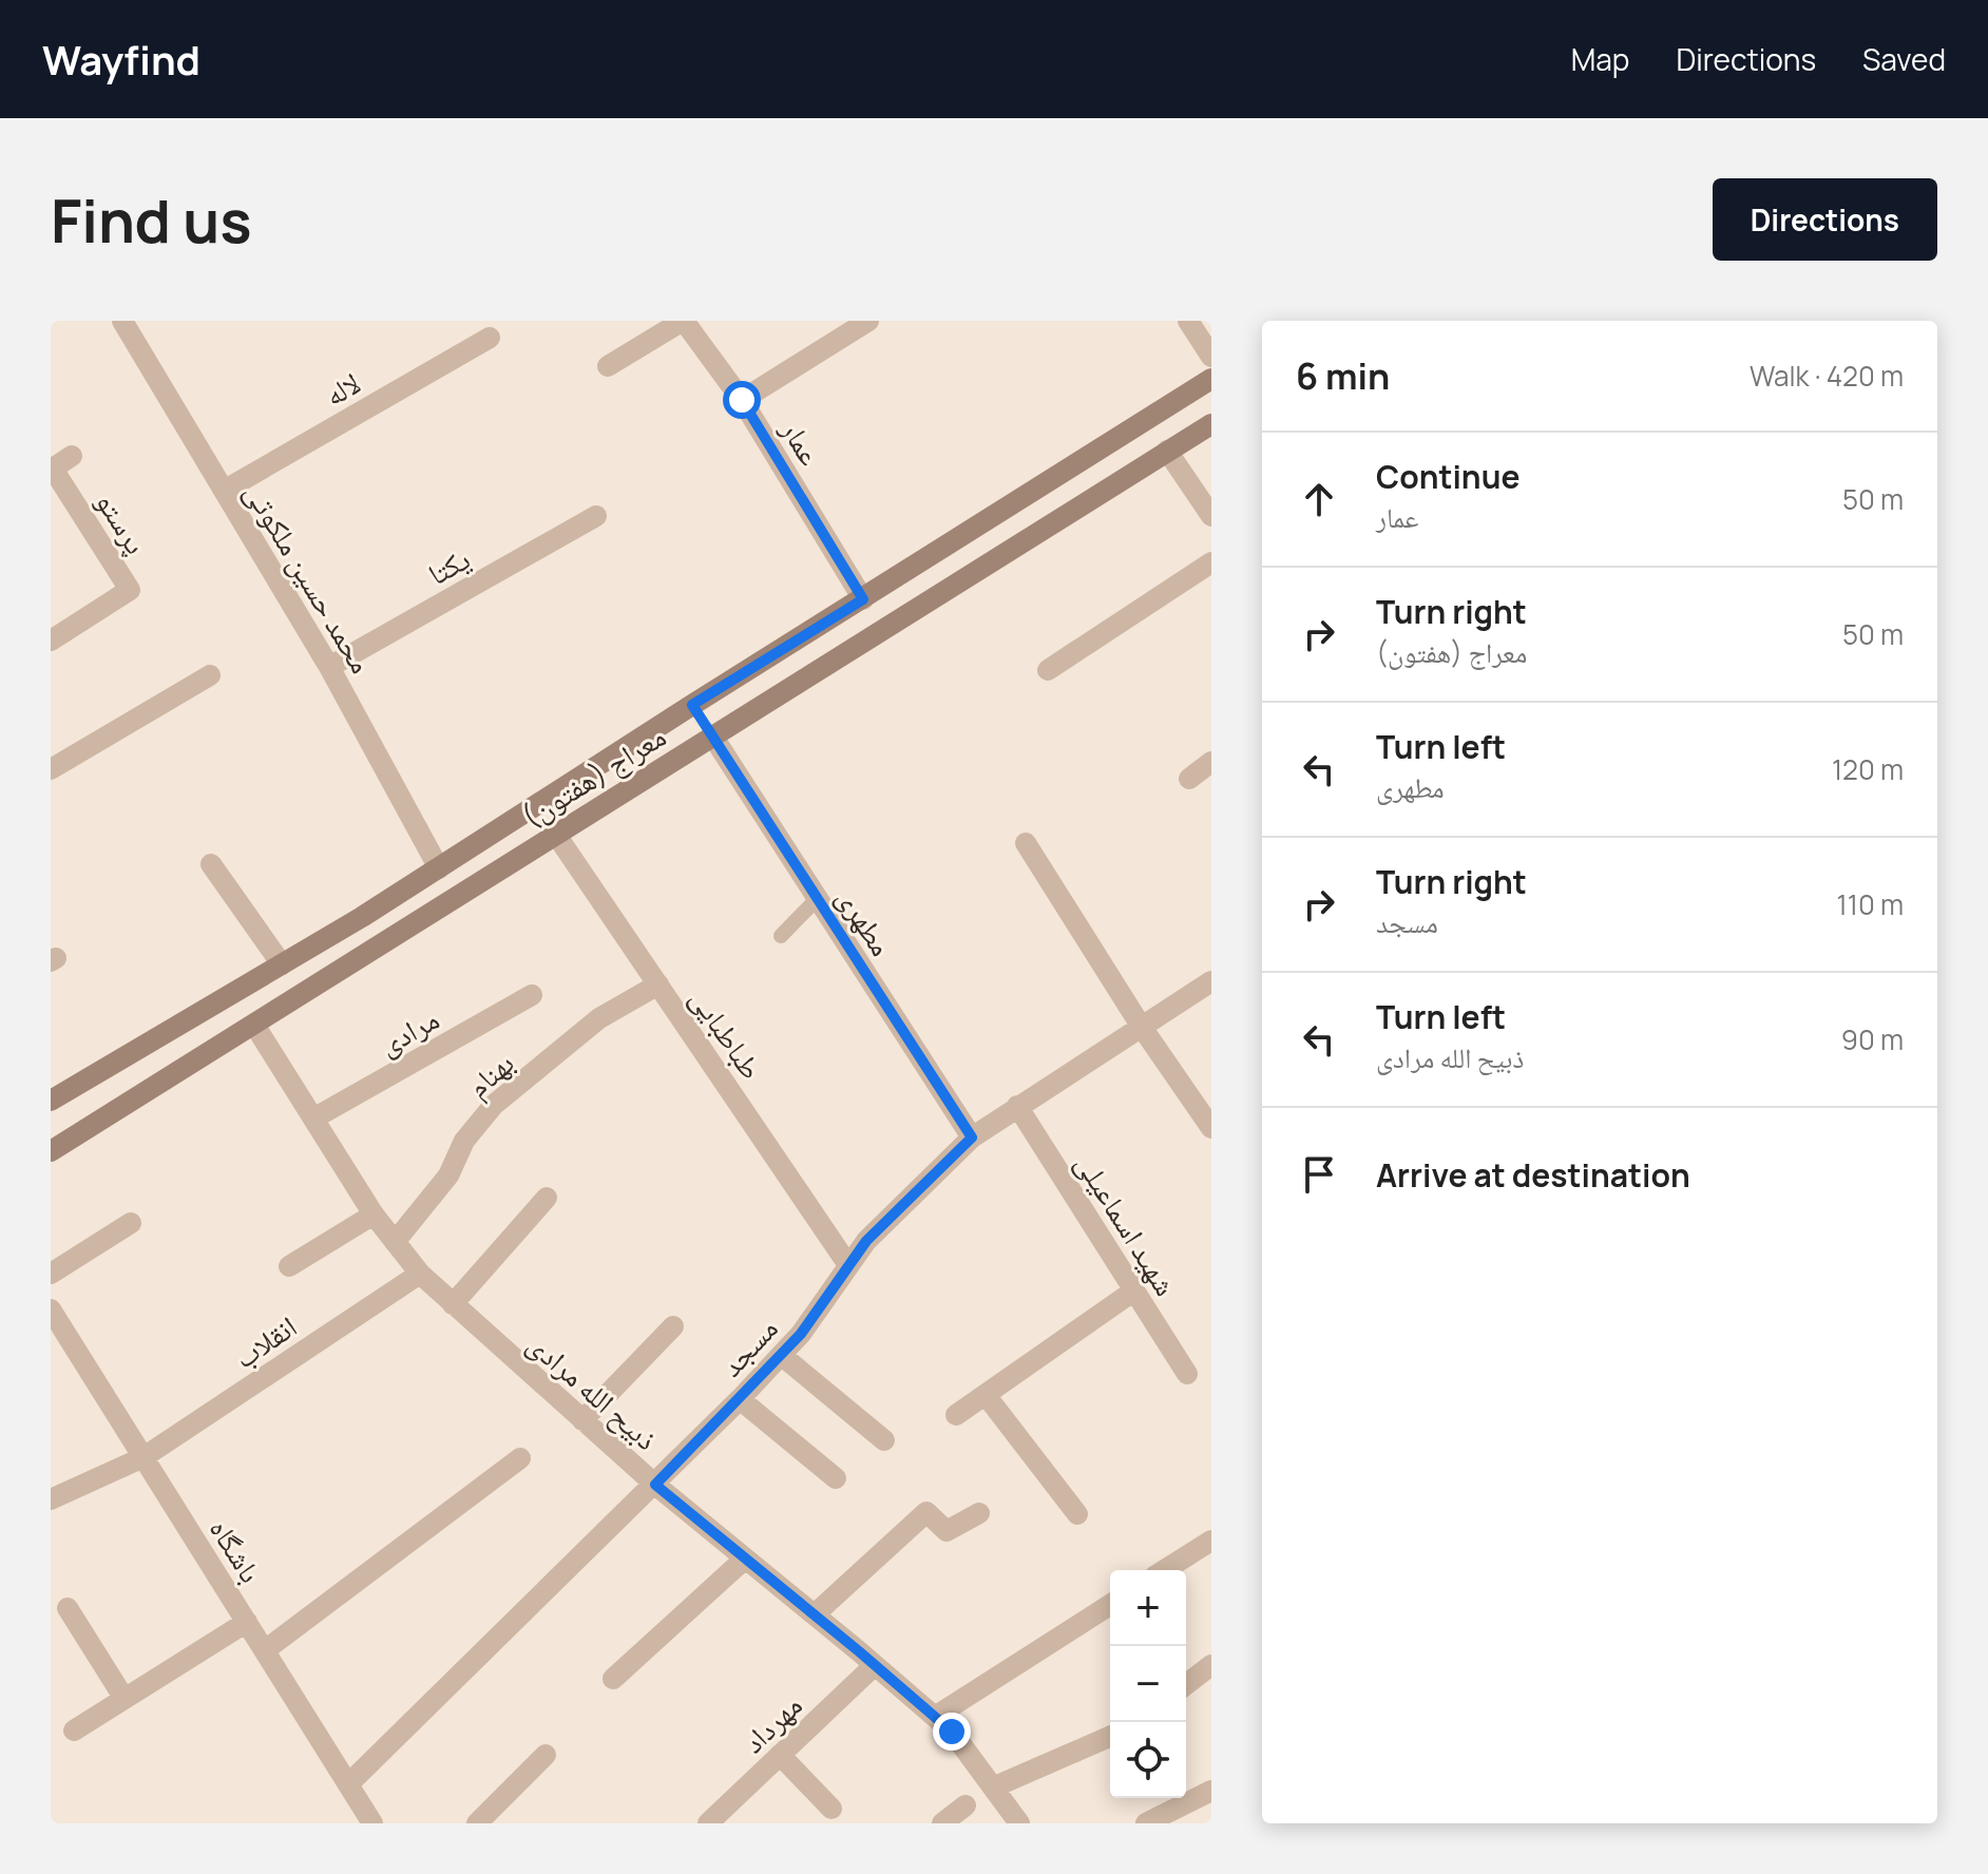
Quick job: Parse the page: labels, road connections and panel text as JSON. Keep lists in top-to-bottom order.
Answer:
{
  "streets": {
    "main road": ["معراج (هفتون)"],
    "street": [
      "لاله",
      "عمار",
      "پرستو",
      "یکتا",
      "محمد حسین ملکوتی",
      "مطهری",
      "مرادی",
      "طباطبایی",
      "بهنام",
      "شهید اسماعیلی",
      "انقلاب",
      "مسجد",
      "ذبیح الله مرادی",
      "باشگاه",
      "مهرداد"
    ]
  },
  "crossings": [
    ["لاله", "محمد حسین ملکوتی"],
    ["عمار", "معراج (هفتون)"],
    ["یکتا", "محمد حسین ملکوتی"],
    ["محمد حسین ملکوتی", "معراج (هفتون)"],
    ["معراج (هفتون)", "مطهری"],
    ["معراج (هفتون)", "طباطبایی"],
    ["معراج (هفتون)", "ذبیح الله مرادی"],
    ["مطهری", "مسجد"],
    ["مرادی", "ذبیح الله مرادی"],
    ["طباطبایی", "بهنام"],
    ["طباطبایی", "مسجد"],
    ["بهنام", "ذبیح الله مرادی"],
    ["شهید اسماعیلی", "مسجد"],
    ["انقلاب", "ذبیح الله مرادی"],
    ["انقلاب", "باشگاه"],
    ["مسجد", "ذبیح الله مرادی"],
    ["مسجد", "باشگاه"],
    ["ذبیح الله مرادی", "مهرداد"]
  ],
  "page": {
    "header": "Wayfind",
    "nav": ["Map", "Directions", "Saved"],
    "buttons": "Directions",
    "title": "Find us",
    "heading": ["6 min", "Walk · 420 m"],
    "list": [
      ["Continue", "عمار", "50 m"],
      ["Turn right", "معراج (هفتون)", "50 m"],
      ["Turn left", "مطهری", "120 m"],
      ["Turn right", "مسجد", "110 m"],
      ["Turn left", "ذبیح الله مرادی", "90 m"],
      "Arrive at destination"
    ],
    "map_buttons": ["+", "−"]
  }
}
